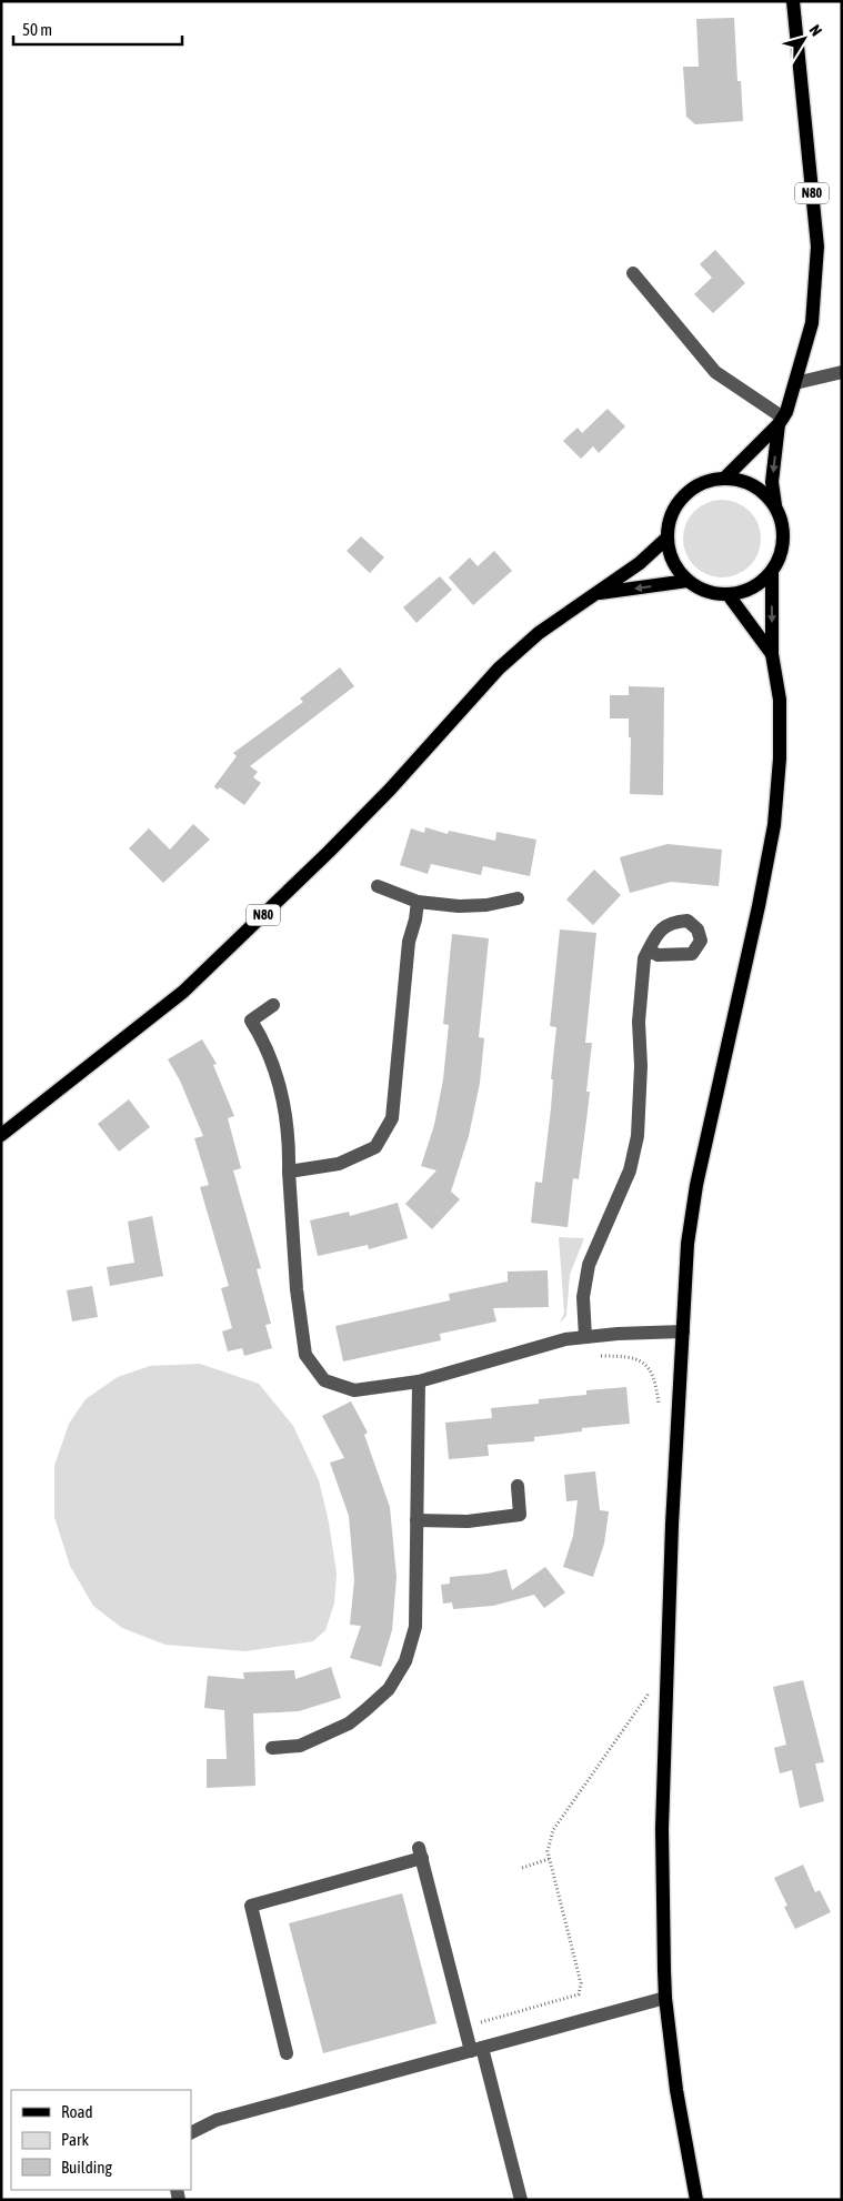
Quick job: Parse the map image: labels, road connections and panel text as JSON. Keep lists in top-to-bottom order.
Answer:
{
  "streets": {
    "main road": ["N80"]
  },
  "legend": ["Road", "Park", "Building"],
  "scale_bar": "50 m",
  "north": "top right"
}
